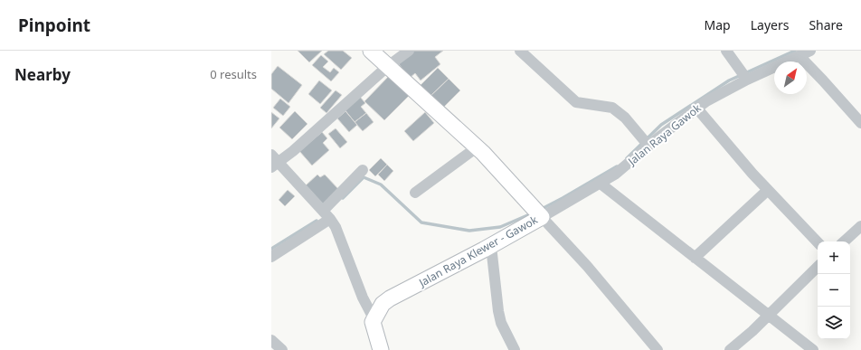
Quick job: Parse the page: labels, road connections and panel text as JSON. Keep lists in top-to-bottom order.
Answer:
{
  "streets": {
    "main road": ["Jalan Raya Klewer - Gawok"],
    "street": ["Jalan Raya Gawok"]
  },
  "crossings": [
    ["Jalan Raya Gawok", "Jalan Raya Klewer - Gawok"]
  ],
  "north": "top right",
  "page": {
    "header": "Pinpoint",
    "nav": ["Map", "Layers", "Share"],
    "heading": ["Nearby", "0 results"],
    "map_buttons": ["+", "−"]
  }
}
